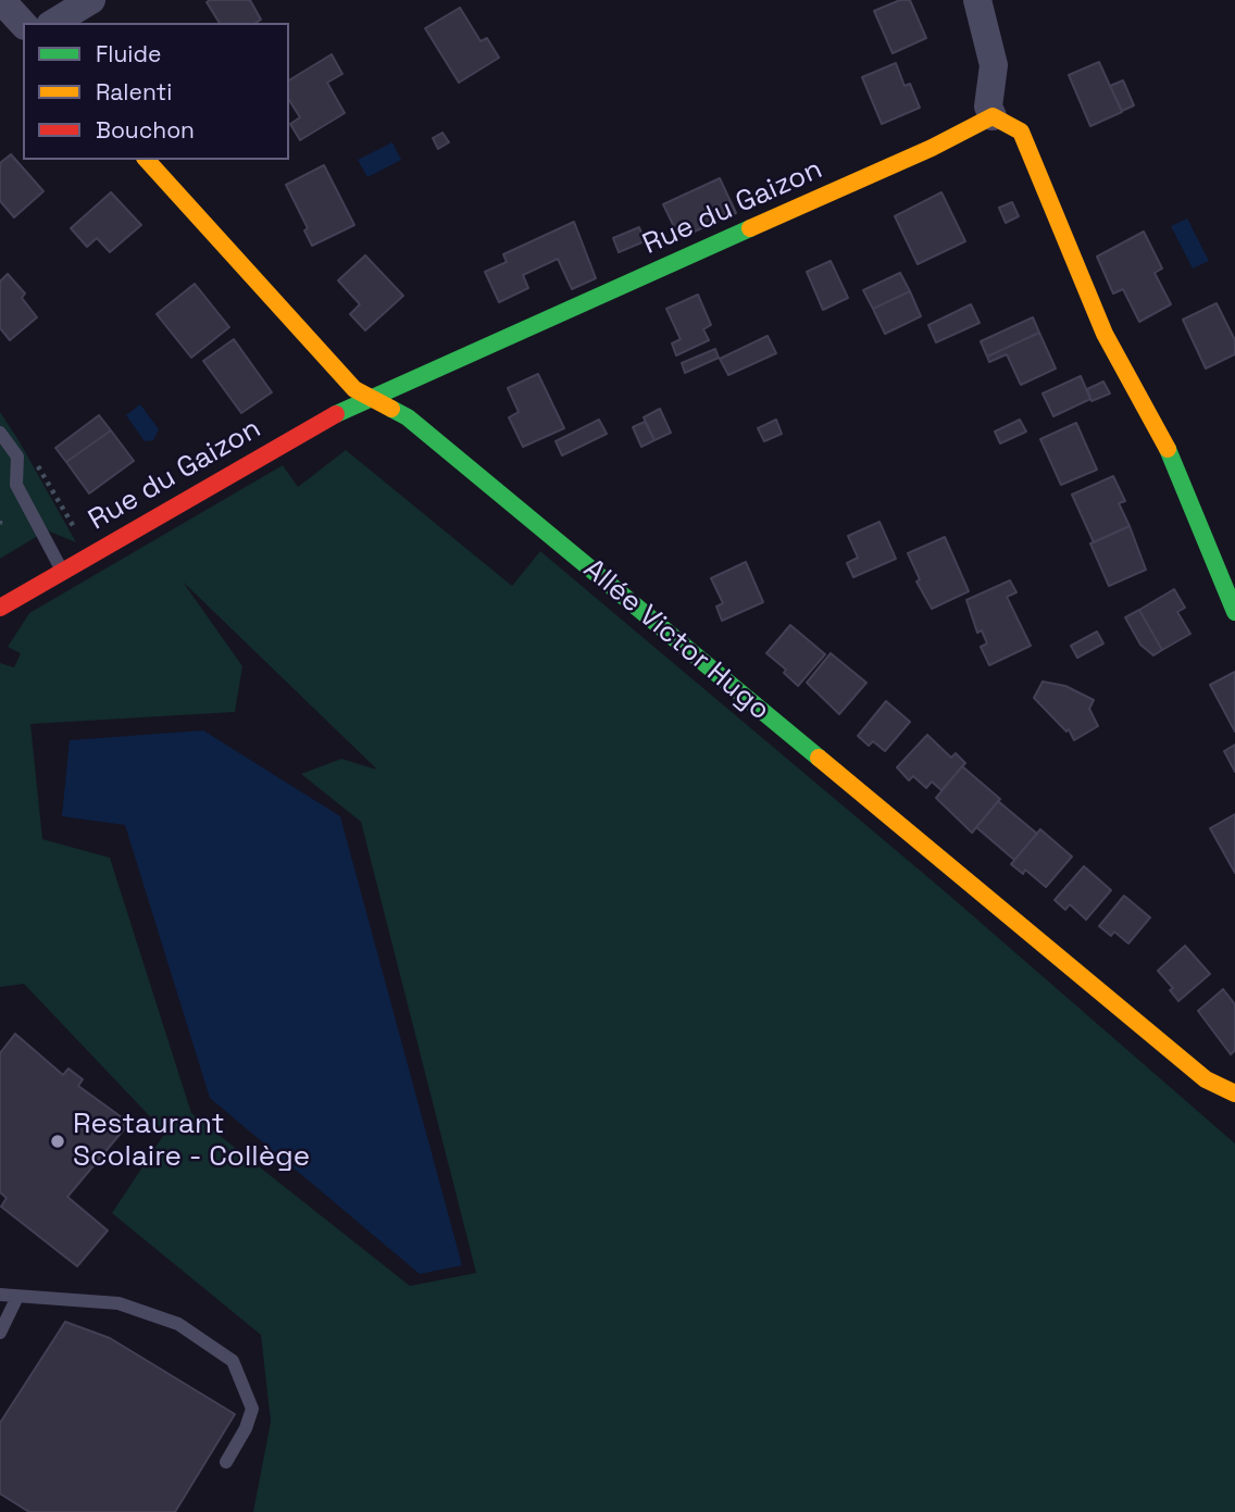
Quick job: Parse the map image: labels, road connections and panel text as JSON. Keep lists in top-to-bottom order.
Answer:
{
  "streets": {
    "street": ["Rue du Gaizon", "Allée Victor Hugo"]
  },
  "crossings": [
    ["Rue du Gaizon", "Allée Victor Hugo"]
  ],
  "places": ["Restaurant Scolaire - Collège"],
  "legend": ["Fluide", "Ralenti", "Bouchon"]
}
